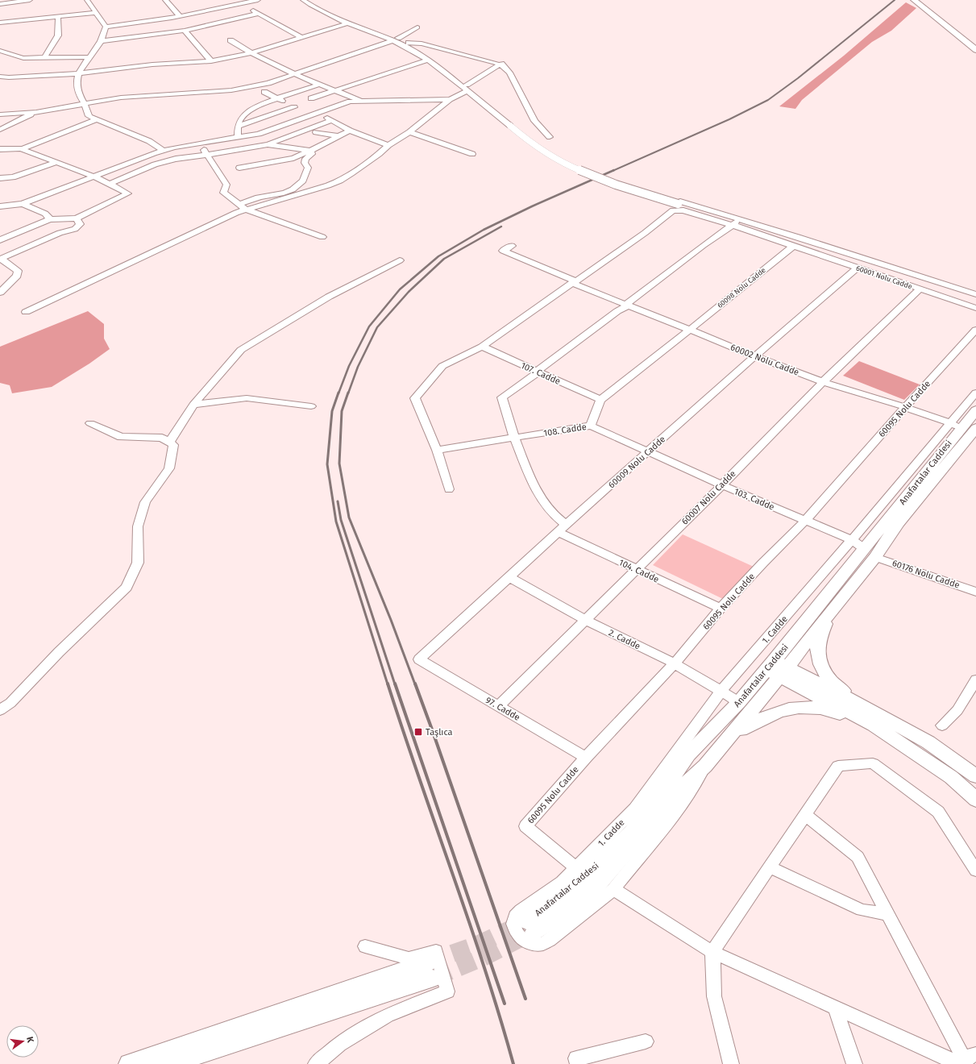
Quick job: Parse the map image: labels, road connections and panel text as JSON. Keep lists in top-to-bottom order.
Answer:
{
  "streets": {
    "main road": ["Anafartalar Caddesi"],
    "street": [
      "60001 Nolu Cadde",
      "60098 Nolu Cadde",
      "60002 Nolu Cadde",
      "107. Cadde",
      "60095 Nolu Cadde",
      "108. Cadde",
      "60009 Nolu Cadde",
      "60007 Nolu Cadde",
      "103. Cadde",
      "104. Cadde",
      "60176 Nolu Cadde",
      "1. Cadde",
      "2. Cadde",
      "97. Cadde"
    ]
  },
  "crossings": [
    ["60001 Nolu Cadde", "60098 Nolu Cadde"],
    ["60001 Nolu Cadde", "60009 Nolu Cadde"],
    ["60001 Nolu Cadde", "60007 Nolu Cadde"],
    ["60098 Nolu Cadde", "60002 Nolu Cadde"],
    ["60002 Nolu Cadde", "60095 Nolu Cadde"],
    ["60002 Nolu Cadde", "60009 Nolu Cadde"],
    ["60002 Nolu Cadde", "Anafartalar Caddesi"],
    ["60002 Nolu Cadde", "60007 Nolu Cadde"],
    ["60002 Nolu Cadde", "1. Cadde"],
    ["107. Cadde", "108. Cadde"],
    ["60095 Nolu Cadde", "103. Cadde"],
    ["60095 Nolu Cadde", "104. Cadde"],
    ["60095 Nolu Cadde", "1. Cadde"],
    ["60095 Nolu Cadde", "2. Cadde"],
    ["60095 Nolu Cadde", "97. Cadde"],
    ["108. Cadde", "103. Cadde"],
    ["60009 Nolu Cadde", "103. Cadde"],
    ["60009 Nolu Cadde", "104. Cadde"],
    ["60009 Nolu Cadde", "2. Cadde"],
    ["60009 Nolu Cadde", "97. Cadde"],
    ["Anafartalar Caddesi", "103. Cadde"],
    ["Anafartalar Caddesi", "60176 Nolu Cadde"],
    ["Anafartalar Caddesi", "1. Cadde"],
    ["Anafartalar Caddesi", "2. Cadde"],
    ["60007 Nolu Cadde", "103. Cadde"],
    ["60007 Nolu Cadde", "104. Cadde"],
    ["60007 Nolu Cadde", "2. Cadde"],
    ["60007 Nolu Cadde", "97. Cadde"],
    ["103. Cadde", "60176 Nolu Cadde"],
    ["103. Cadde", "1. Cadde"],
    ["1. Cadde", "2. Cadde"]
  ],
  "places": {
    "transit": ["Taşlıca"]
  },
  "north": "right"
}
